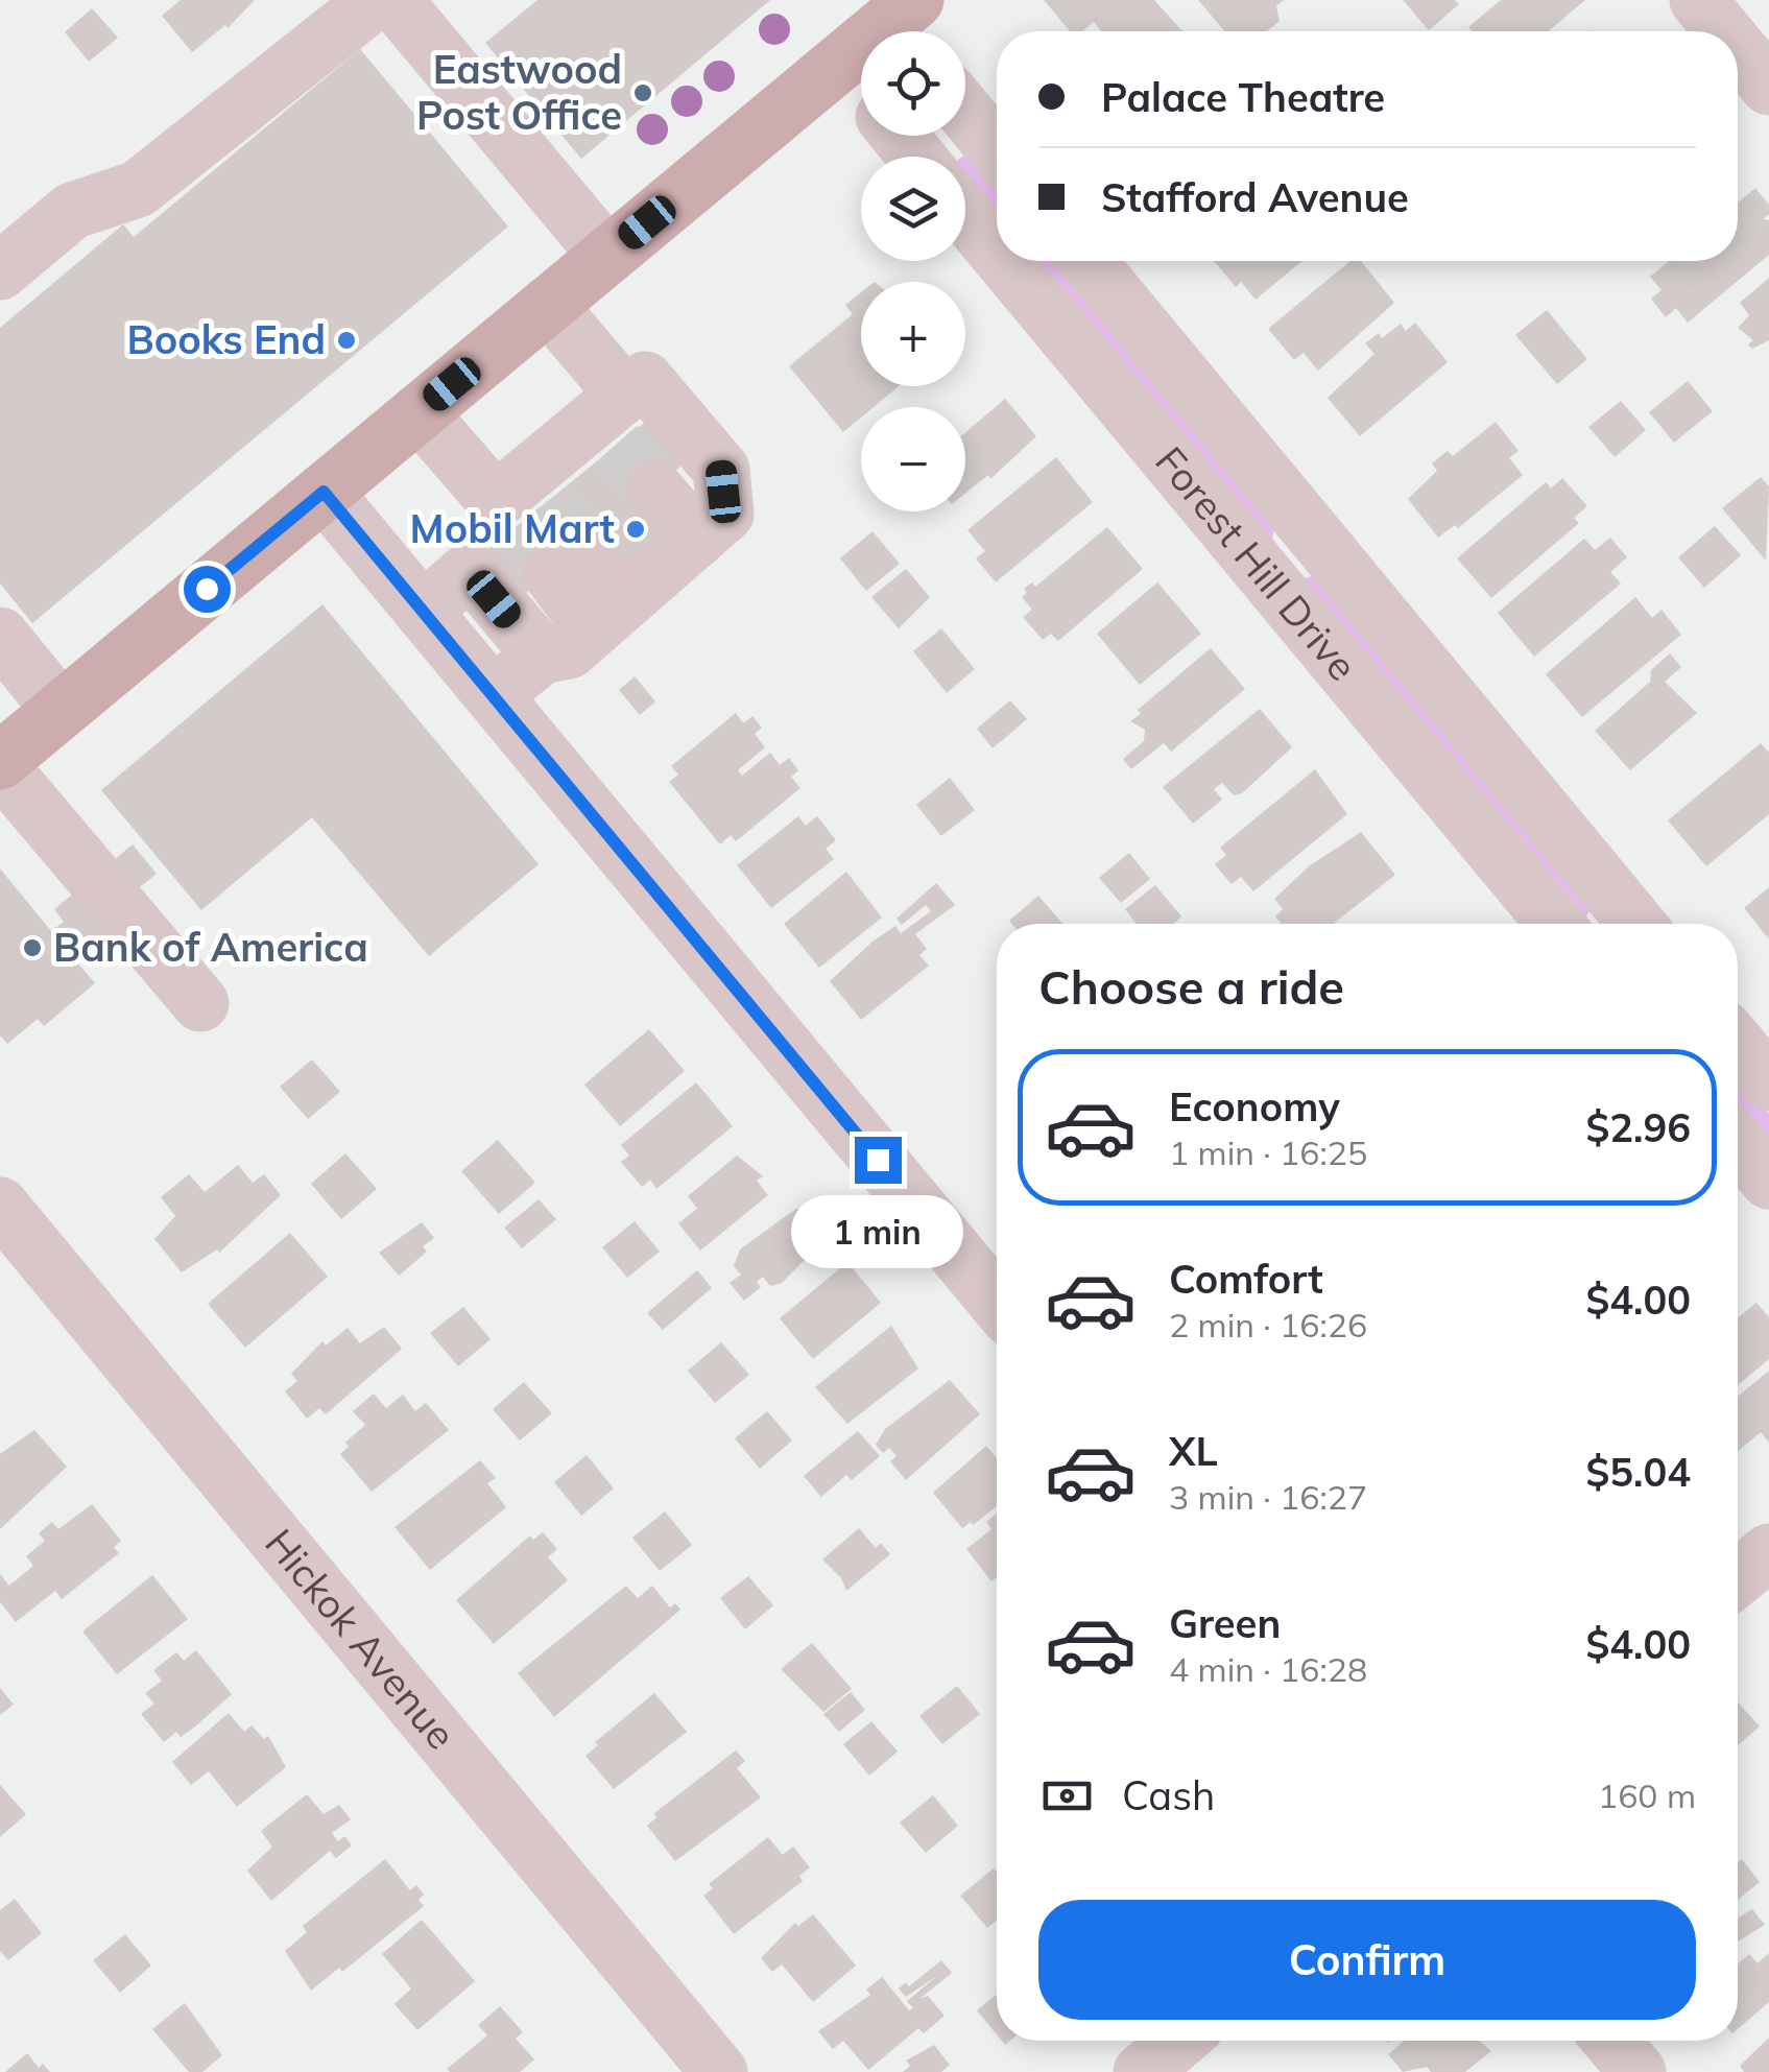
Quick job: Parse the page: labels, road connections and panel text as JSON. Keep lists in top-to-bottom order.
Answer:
{
  "streets": {
    "street": ["Forest Hill Drive", "Hickok Avenue"]
  },
  "places": [
    "Eastwood Post Office",
    "Books End",
    "Mobil Mart",
    "Bank of America"
  ],
  "page": {
    "map_buttons": ["+", "−"],
    "banner": ["Palace Theatre", "Stafford Avenue"],
    "heading": "Choose a ride",
    "list": [
      {
        "name": "Economy",
        "note": "1 min · 16:25",
        "value": "$2.96"
      },
      {
        "name": "Comfort",
        "note": "2 min · 16:26",
        "value": "$4.00"
      },
      {
        "name": "XL",
        "note": "3 min · 16:27",
        "value": "$5.04"
      },
      {
        "name": "Green",
        "note": "4 min · 16:28",
        "value": "$4.00"
      }
    ],
    "bubble": "1 min",
    "pay": ["Cash", "160 m"],
    "buttons": "Confirm"
  }
}
